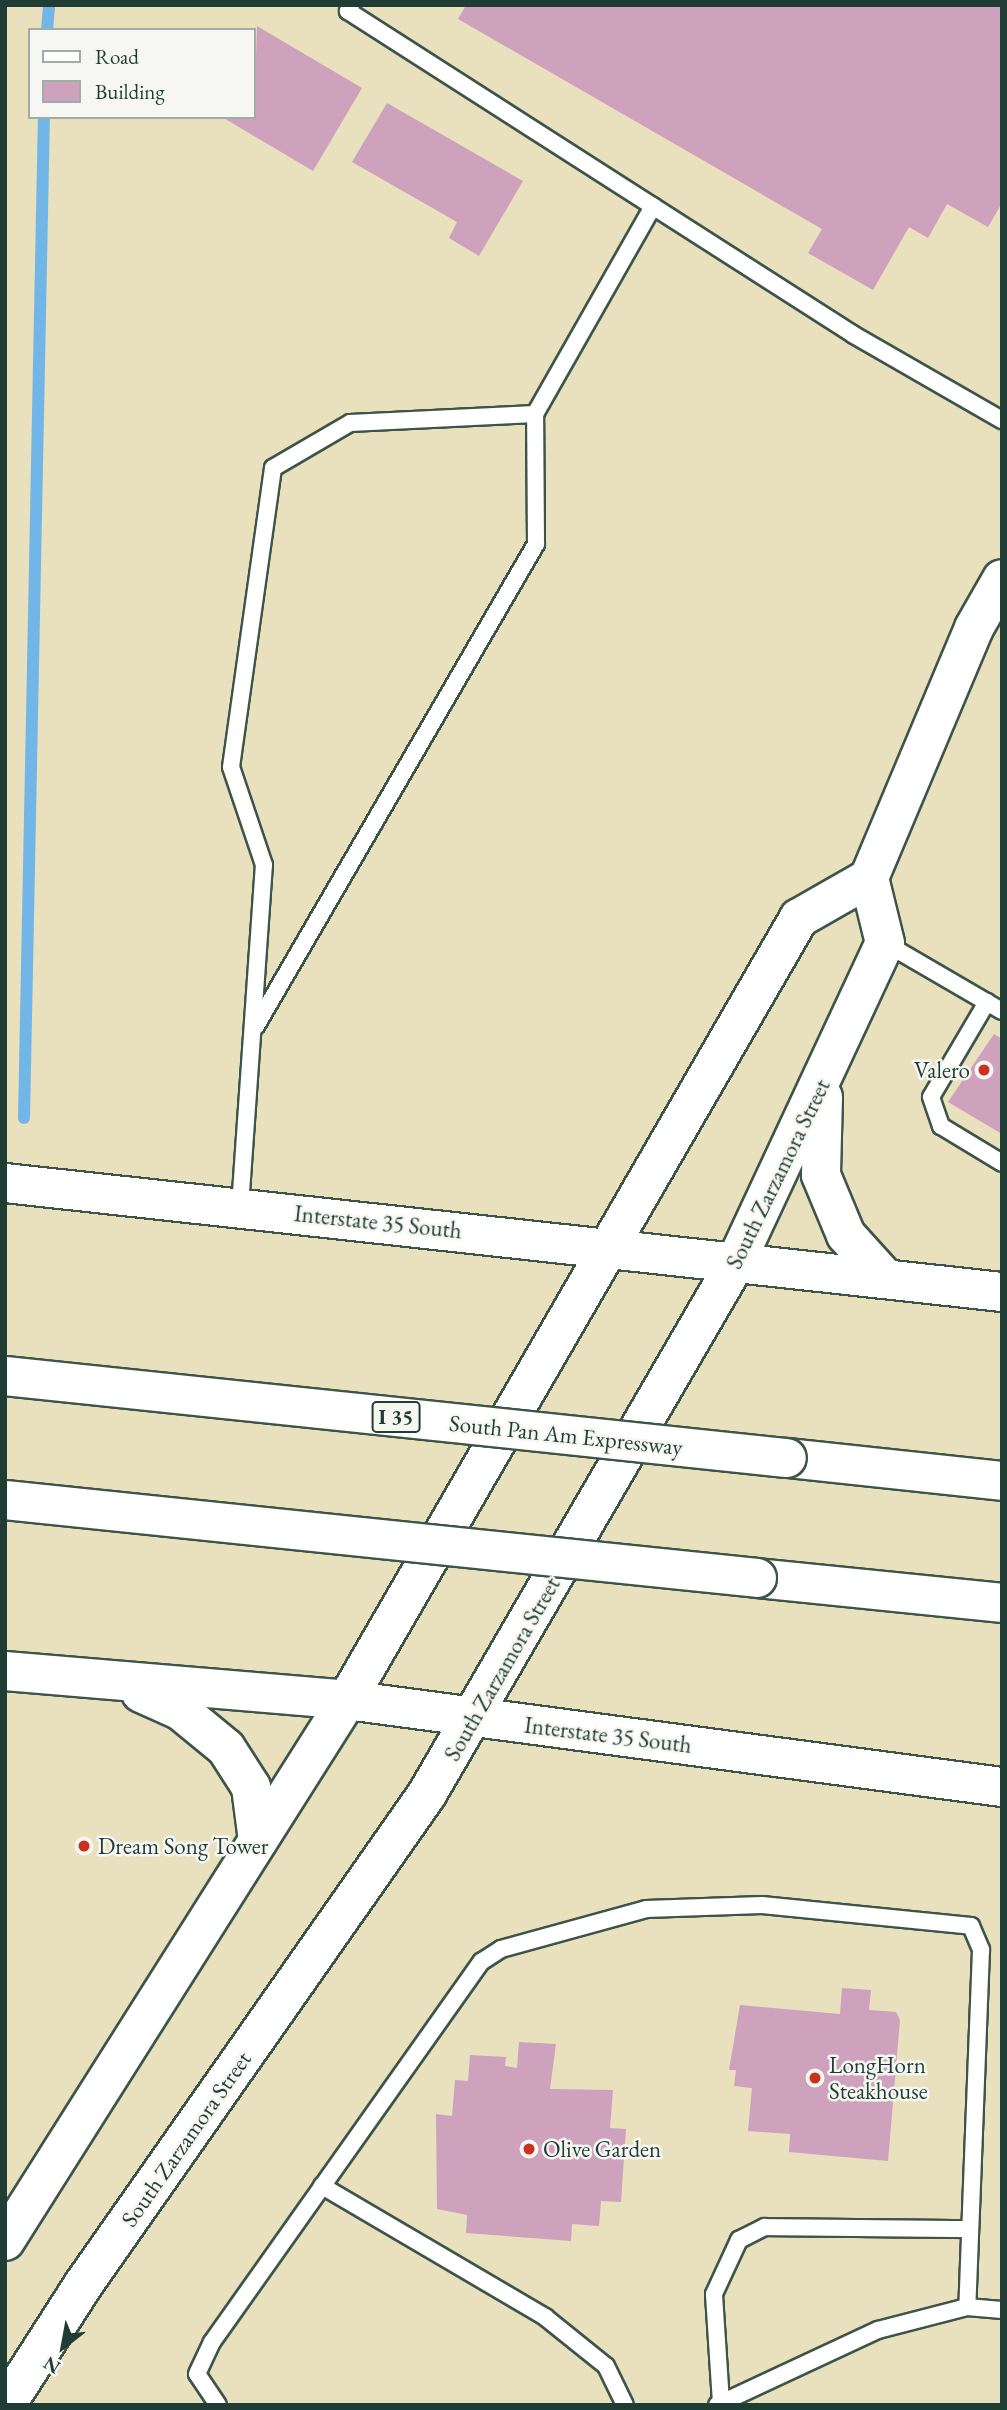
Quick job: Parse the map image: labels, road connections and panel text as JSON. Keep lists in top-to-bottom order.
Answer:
{
  "streets": {
    "main road": [
      "South Zarzamora Street",
      "Interstate 35 South",
      "I 35",
      "South Pan Am Expressway"
    ]
  },
  "crossings": [
    ["South Zarzamora Street", "Interstate 35 South"]
  ],
  "places": [
    "Valero",
    "Dream Song Tower",
    "LongHorn Steakhouse",
    "Olive Garden"
  ],
  "legend": ["Road", "Building"],
  "north": "bottom left"
}
